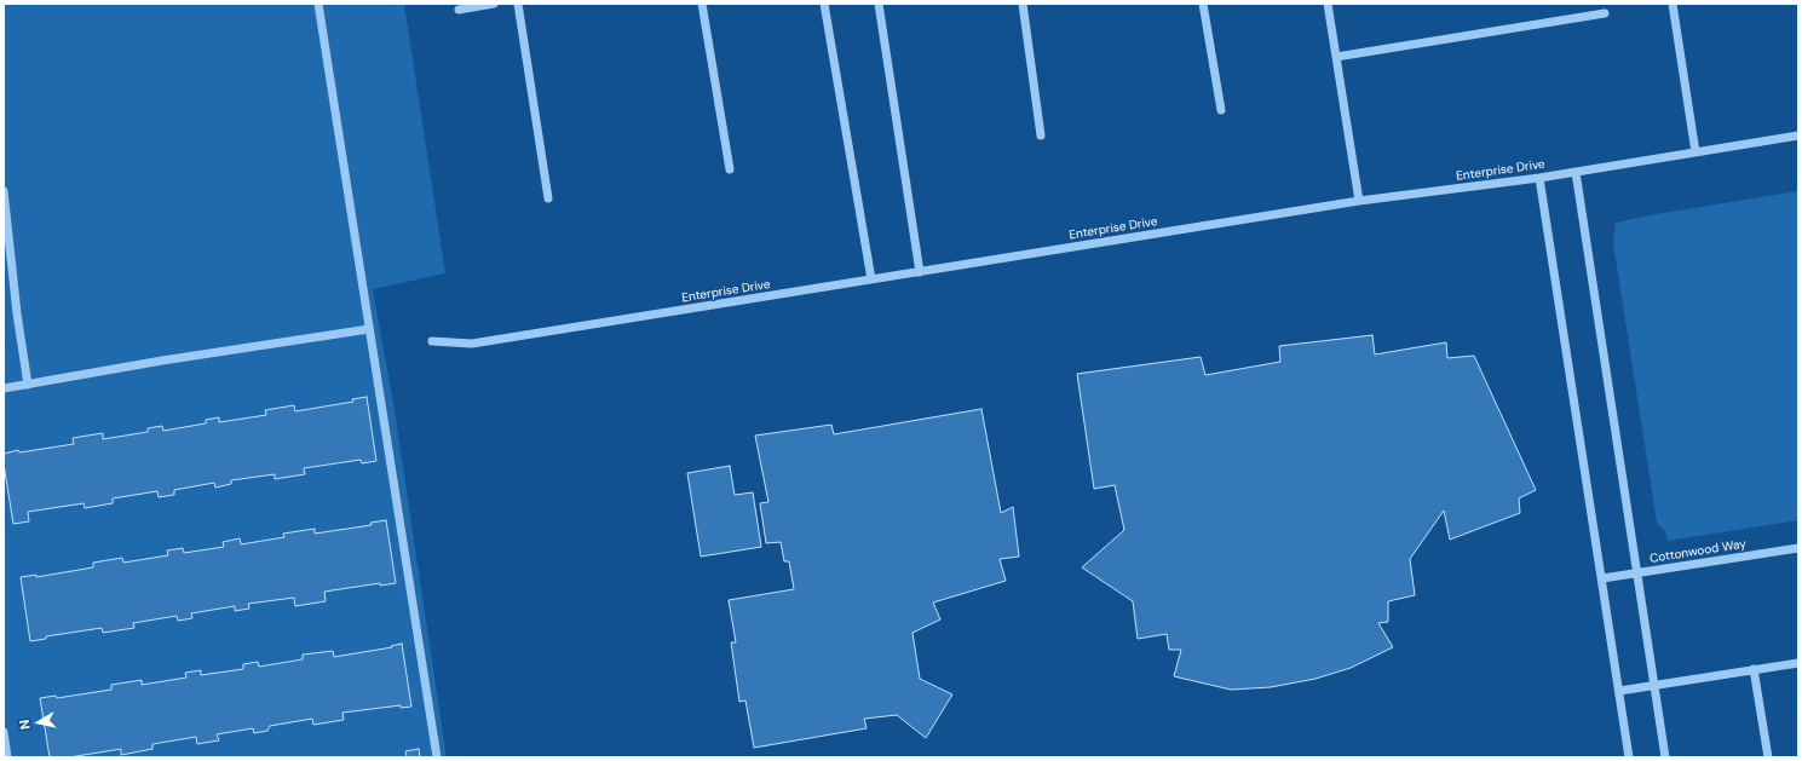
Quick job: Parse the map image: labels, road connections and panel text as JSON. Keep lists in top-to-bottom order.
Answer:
{
  "streets": {
    "street": ["Enterprise Drive", "Cottonwood Way"]
  },
  "north": "left"
}
